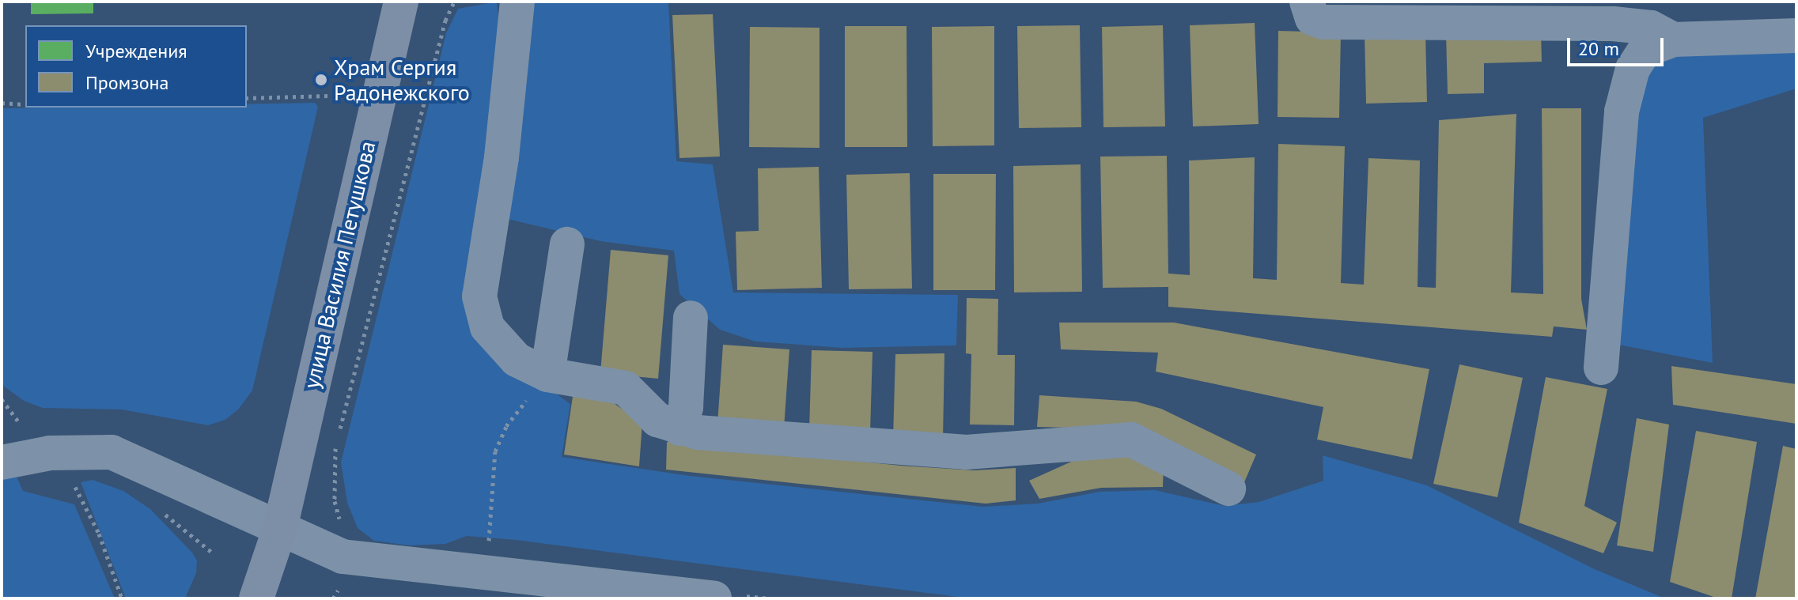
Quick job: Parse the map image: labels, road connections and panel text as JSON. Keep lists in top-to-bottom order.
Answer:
{
  "streets": {
    "main road": ["улица Василия Петушкова"]
  },
  "places": ["Храм Сергия Радонежского"],
  "legend": ["Учреждения", "Промзона"],
  "scale_bar": "20 m"
}
